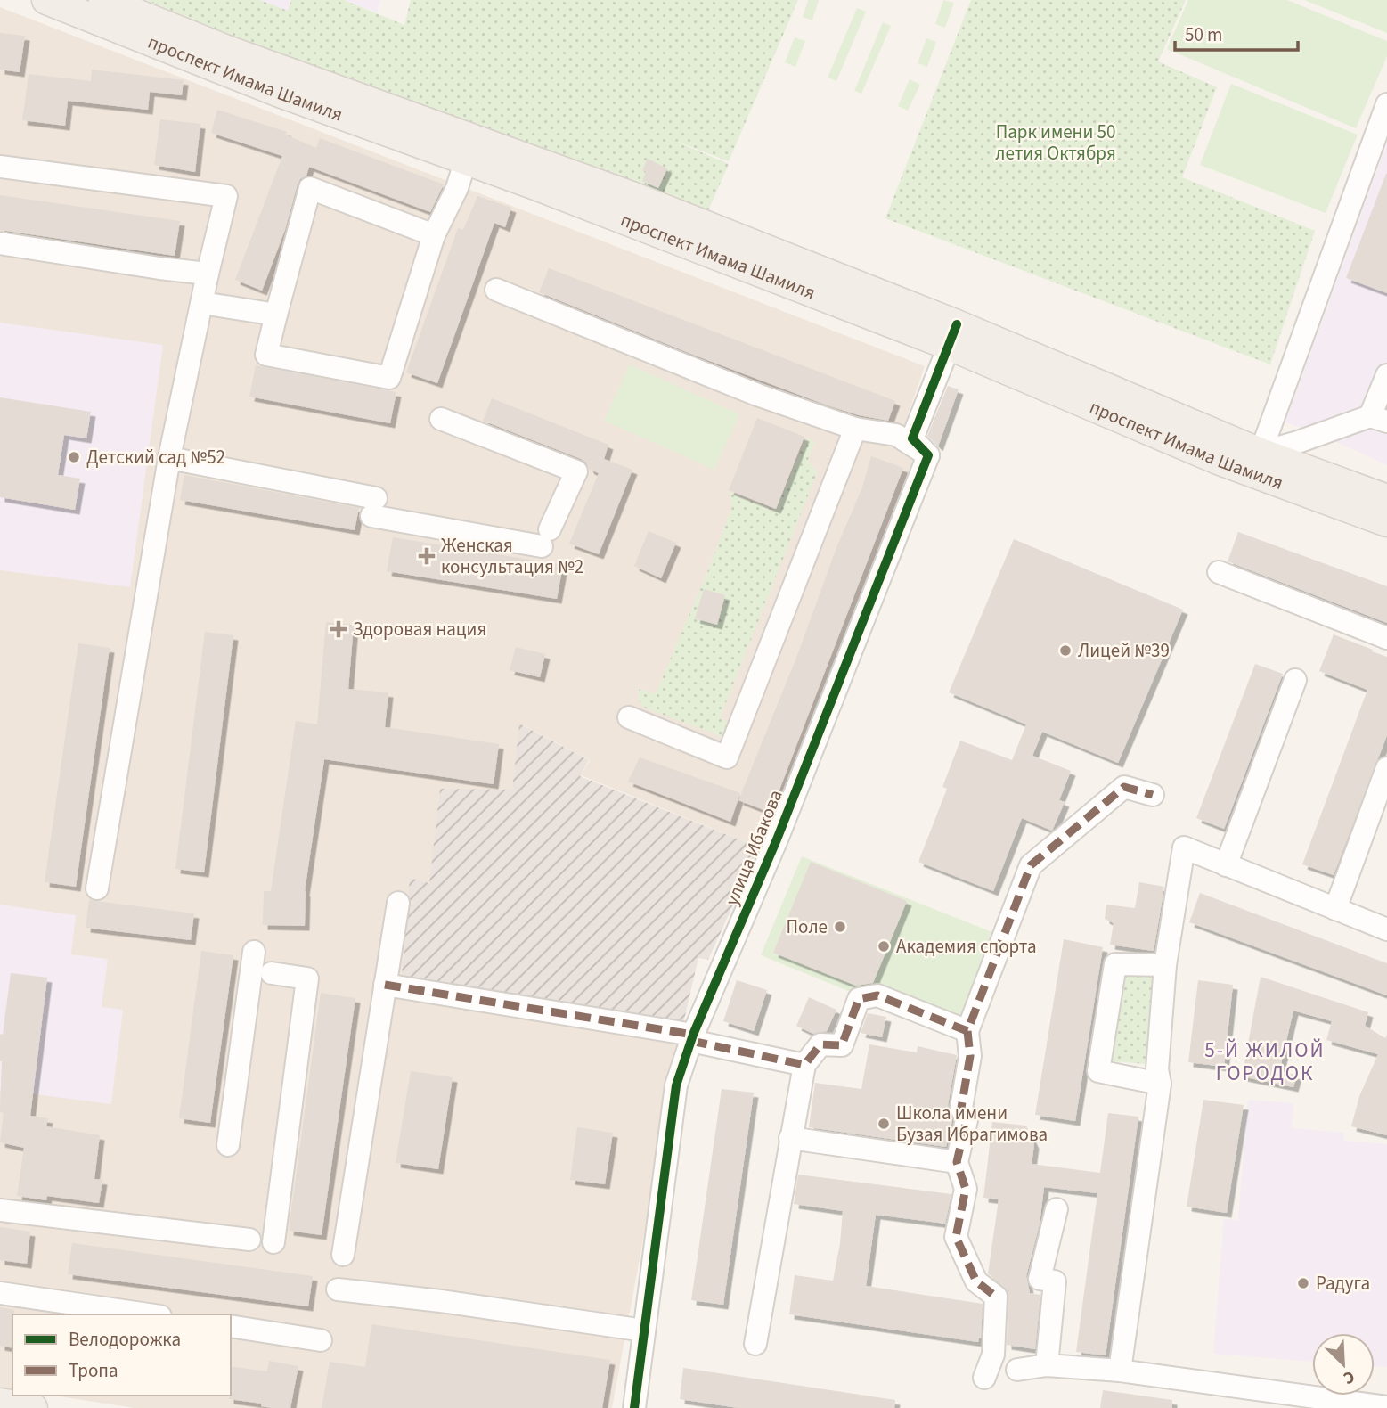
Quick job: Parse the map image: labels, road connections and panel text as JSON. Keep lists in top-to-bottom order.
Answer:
{
  "streets": {
    "main road": ["проспект Имама Шамиля"],
    "street": ["улица Ибакова"]
  },
  "districts": ["5-Й ЖИЛОЙ ГОРОДОК"],
  "parks": ["Парк имени 50 летия Октября"],
  "places": {
    "other": [
      "Детский сад №52",
      "Лицей №39",
      "Поле",
      "Академия спорта",
      "Школа имени Бузая Ибрагимова",
      "Радуга"
    ],
    "health": ["Женская консультация №2", "Здоровая нация"]
  },
  "legend": ["Велодорожка", "Тропа"],
  "scale_bar": "50 m",
  "north": "bottom right"
}
